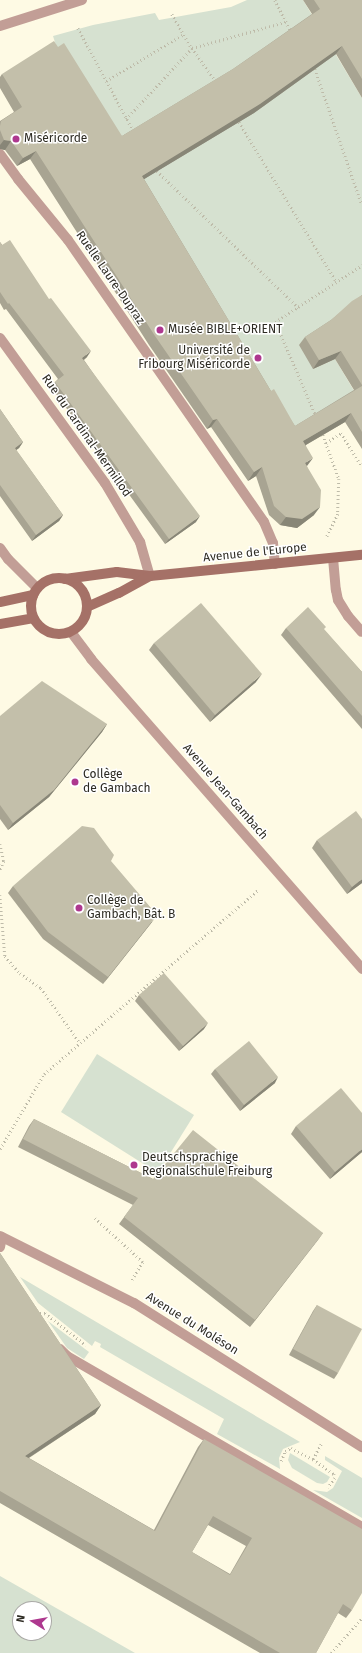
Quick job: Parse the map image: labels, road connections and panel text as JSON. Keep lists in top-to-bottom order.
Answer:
{
  "streets": {
    "main road": ["Avenue de l'Europe"],
    "street": [
      "Ruelle Laure-Dupraz",
      "Rue du Cardinal-Mermillod",
      "Avenue Jean-Gambach",
      "Avenue du Moléson"
    ]
  },
  "crossings": [
    ["Ruelle Laure-Dupraz", "Avenue de l'Europe"],
    ["Rue du Cardinal-Mermillod", "Avenue de l'Europe"],
    ["Avenue de l'Europe", "Avenue Jean-Gambach"]
  ],
  "places": [
    "Miséricorde",
    "Musée BIBLE+ORIENT",
    "Université de Fribourg Miséricorde",
    "Collège de Gambach",
    "Collège de Gambach, Bât. B",
    "Deutschsprachige Regionalschule Freiburg"
  ],
  "north": "left"
}
